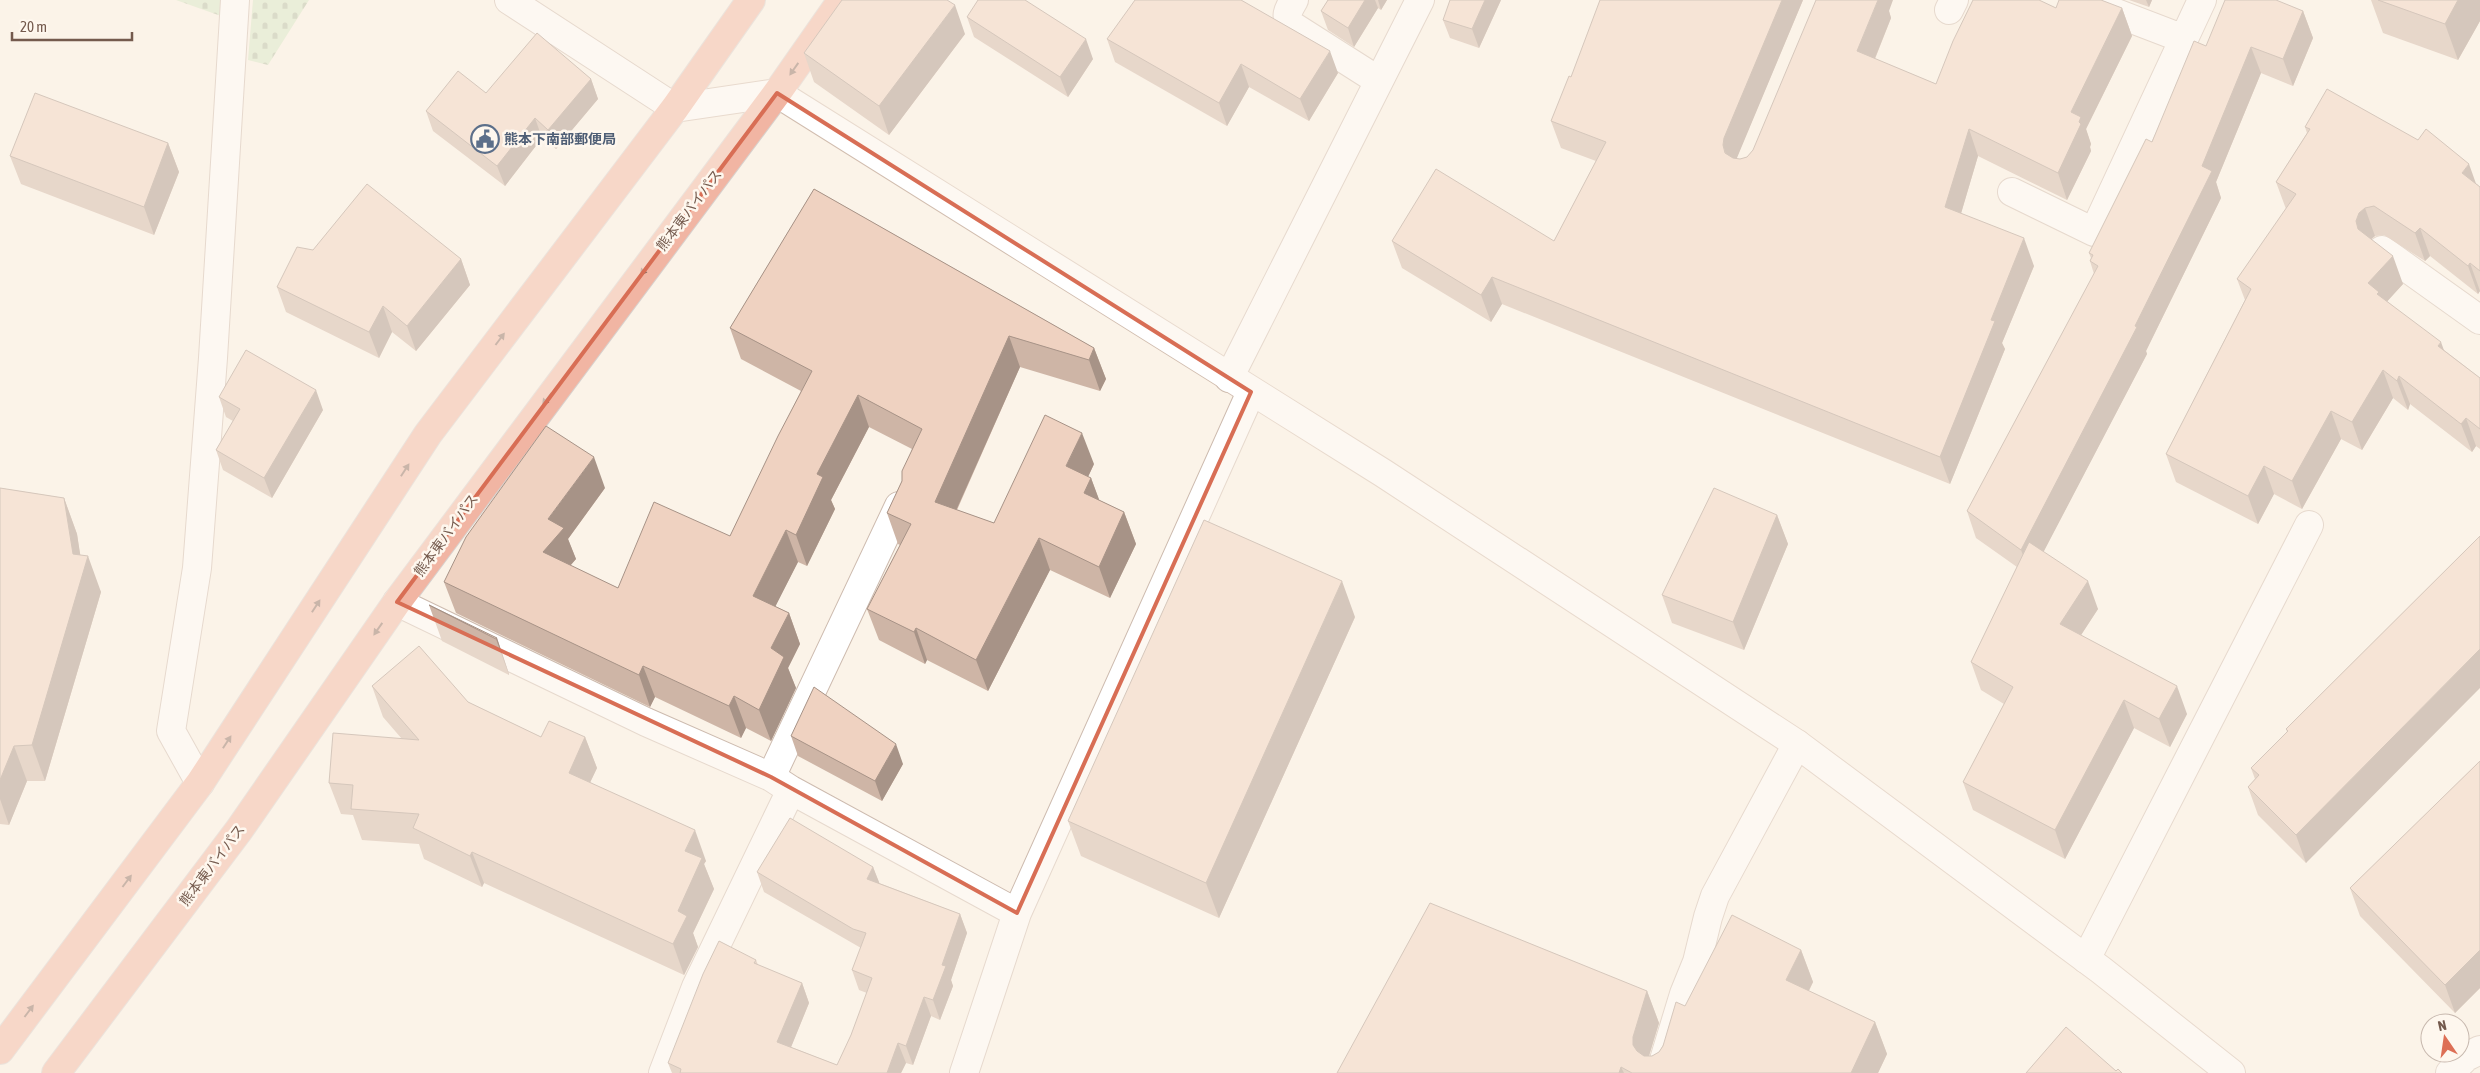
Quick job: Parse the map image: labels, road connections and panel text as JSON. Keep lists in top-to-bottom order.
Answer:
{
  "streets": {
    "highway": ["熊本東バイパス"]
  },
  "places": {
    "public building": ["熊本下南部郵便局"]
  },
  "scale_bar": "20 m",
  "north": "top"
}
